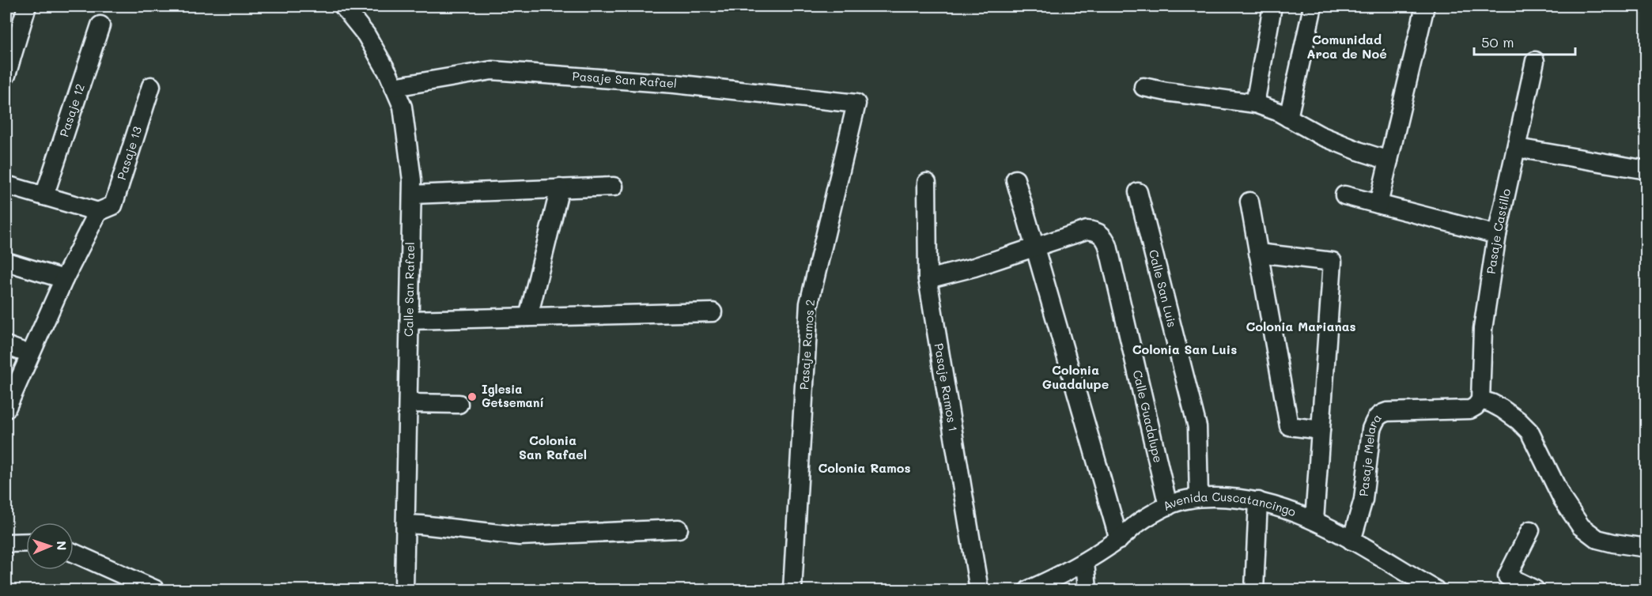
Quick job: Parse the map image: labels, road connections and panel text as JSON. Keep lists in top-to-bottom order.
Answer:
{
  "streets": {
    "street": [
      "Pasaje San Rafael",
      "Pasaje 12",
      "Pasaje 13",
      "Pasaje Castillo",
      "Calle San Luis",
      "Calle San Rafael",
      "Pasaje Ramos 2",
      "Pasaje Ramos 1",
      "Calle Guadalupe",
      "Pasaje Melara",
      "Avenida Cuscatancingo"
    ]
  },
  "crossings": [
    ["Pasaje San Rafael", "Calle San Rafael"],
    ["Pasaje San Rafael", "Pasaje Ramos 2"],
    ["Pasaje Castillo", "Pasaje Melara"],
    ["Calle San Luis", "Avenida Cuscatancingo"],
    ["Calle Guadalupe", "Avenida Cuscatancingo"],
    ["Pasaje Melara", "Avenida Cuscatancingo"]
  ],
  "districts": [
    "Comunidad Arca de Noé",
    "Colonia Marianas",
    "Colonia San Luis",
    "Colonia Guadalupe",
    "Colonia San Rafael",
    "Colonia Ramos"
  ],
  "places": ["Iglesia Getsemaní"],
  "scale_bar": "50 m",
  "north": "right"
}
